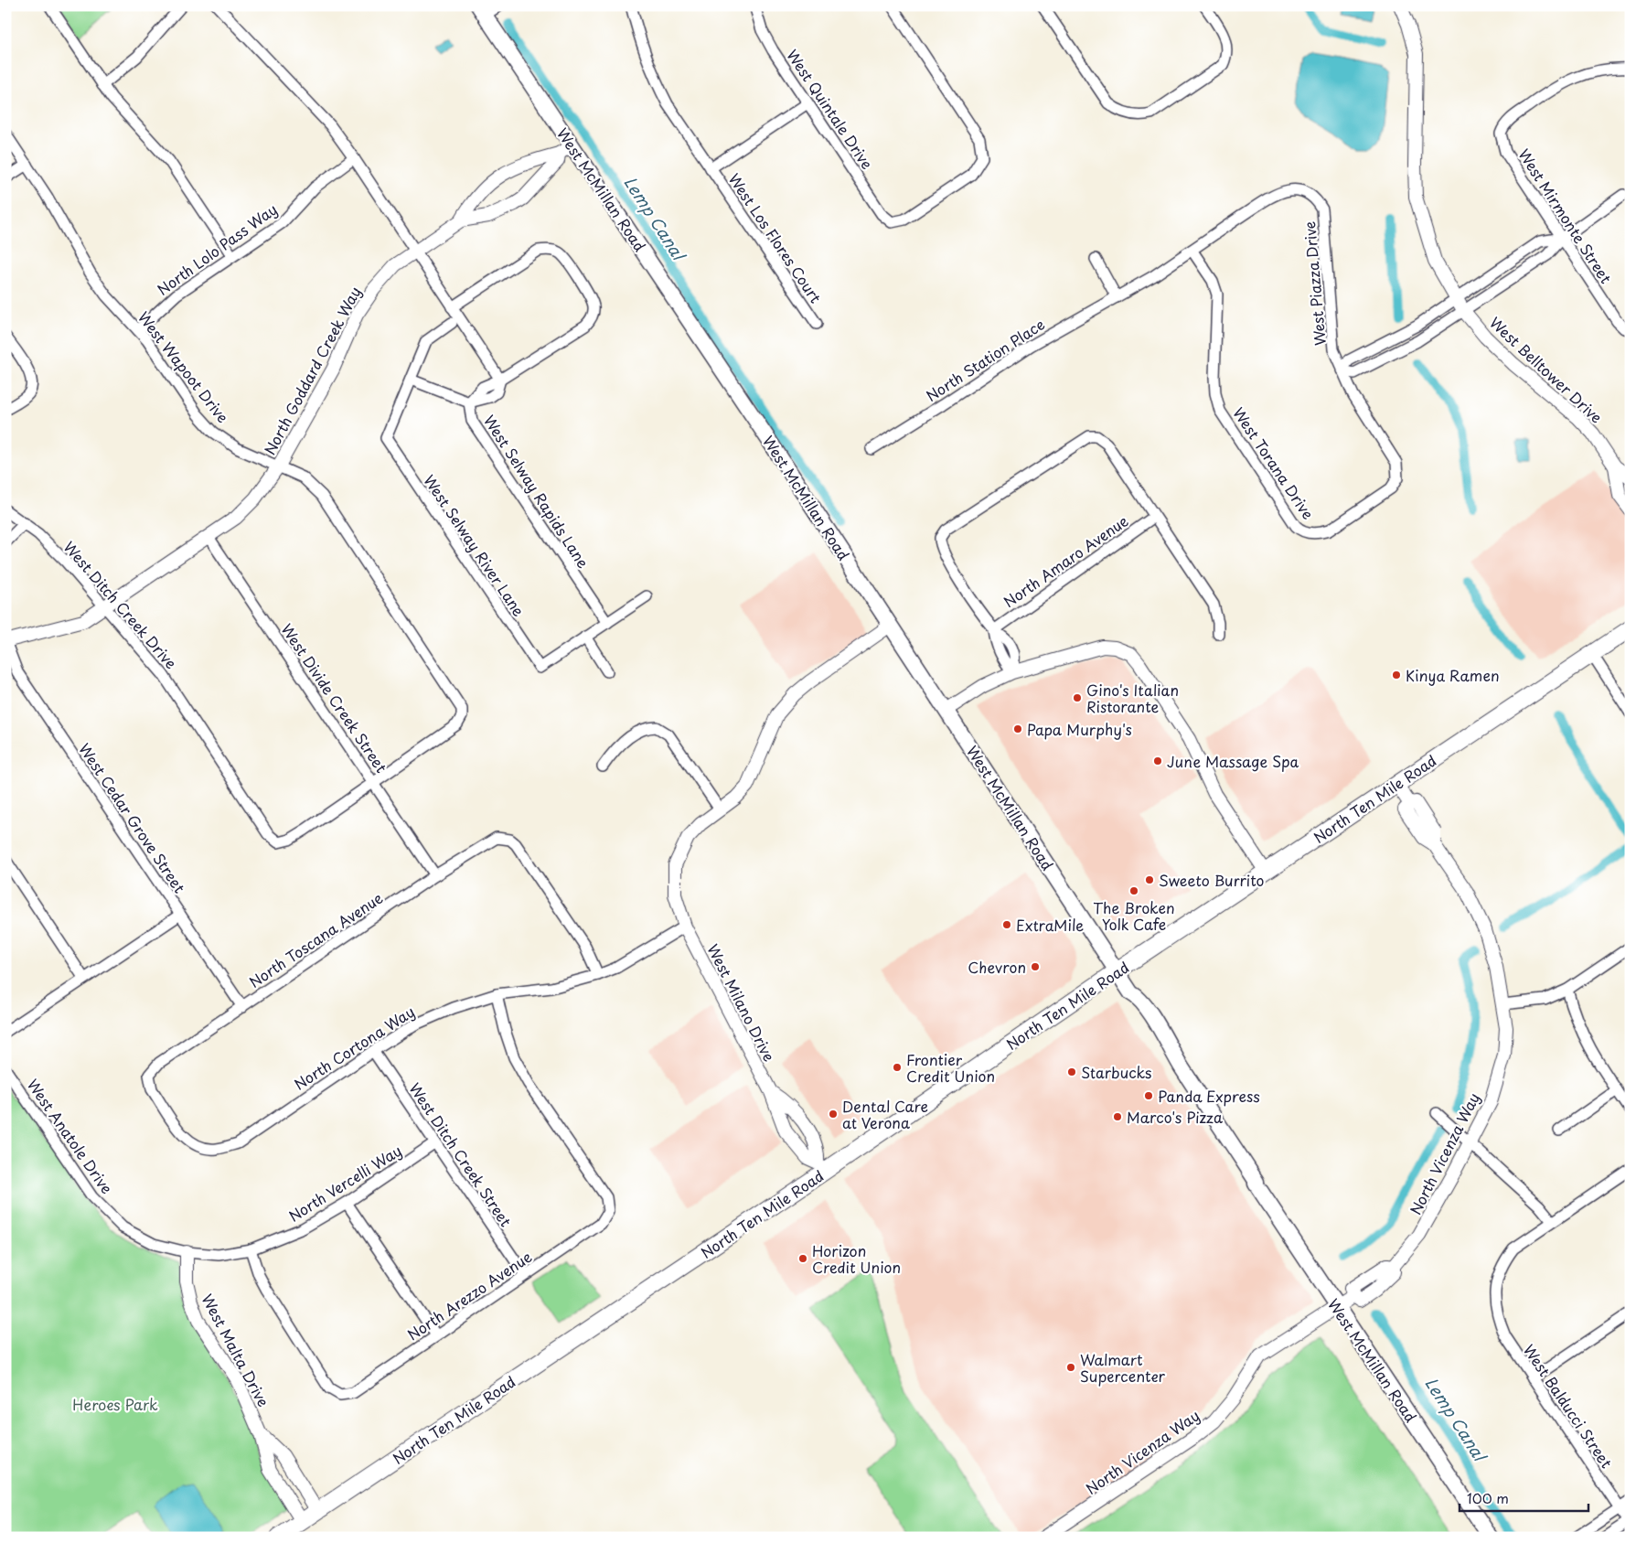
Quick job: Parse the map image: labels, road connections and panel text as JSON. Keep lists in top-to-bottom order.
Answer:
{
  "streets": {
    "main road": ["West McMillan Road", "North Ten Mile Road"],
    "street": [
      "West Quintale Drive",
      "West Mirmonte Street",
      "West Los Flores Court",
      "North Lolo Pass Way",
      "West Piazza Drive",
      "North Station Place",
      "West Wapoot Drive",
      "West Belltower Drive",
      "North Goddard Creek Way",
      "West Torana Drive",
      "West Selway Rapids Lane",
      "West Selway River Lane",
      "North Amaro Avenue",
      "West Ditch Creek Drive",
      "West Divide Creek Street",
      "West Cedar Grove Street",
      "North Toscana Avenue",
      "West Milano Drive",
      "North Cortona Way",
      "West Anatole Drive",
      "North Vicenza Way",
      "West Ditch Creek Street",
      "North Vercelli Way",
      "North Arezzo Avenue",
      "West Malta Drive",
      "West Balducci Street"
    ]
  },
  "crossings": [
    ["West McMillan Road", "North Goddard Creek Way"],
    ["West McMillan Road", "North Ten Mile Road"],
    ["West McMillan Road", "North Vicenza Way"],
    ["North Lolo Pass Way", "West Wapoot Drive"],
    ["West Piazza Drive", "North Station Place"],
    ["West Piazza Drive", "West Torana Drive"],
    ["North Station Place", "West Torana Drive"],
    ["West Wapoot Drive", "North Goddard Creek Way"],
    ["West Wapoot Drive", "West Ditch Creek Drive"],
    ["West Wapoot Drive", "West Divide Creek Street"],
    ["North Goddard Creek Way", "West Ditch Creek Drive"],
    ["North Goddard Creek Way", "West Divide Creek Street"],
    ["North Goddard Creek Way", "West Cedar Grove Street"],
    ["West Selway Rapids Lane", "West Selway River Lane"],
    ["West Ditch Creek Drive", "West Divide Creek Street"],
    ["West Divide Creek Street", "North Toscana Avenue"],
    ["North Ten Mile Road", "West Milano Drive"],
    ["North Ten Mile Road", "North Vicenza Way"],
    ["North Ten Mile Road", "West Malta Drive"],
    ["West Cedar Grove Street", "North Toscana Avenue"],
    ["North Toscana Avenue", "North Cortona Way"],
    ["West Milano Drive", "North Cortona Way"],
    ["North Cortona Way", "West Ditch Creek Street"],
    ["North Cortona Way", "North Arezzo Avenue"],
    ["West Anatole Drive", "North Vercelli Way"],
    ["West Anatole Drive", "West Malta Drive"],
    ["West Ditch Creek Street", "North Vercelli Way"],
    ["West Ditch Creek Street", "North Arezzo Avenue"],
    ["North Vercelli Way", "North Arezzo Avenue"],
    ["North Vercelli Way", "West Malta Drive"]
  ],
  "water": ["Lemp Canal"],
  "parks": ["Heroes Park"],
  "places": [
    "Kinya Ramen",
    "Gino's Italian Ristorante",
    "Papa Murphy's",
    "June Massage Spa",
    "Sweeto Burrito",
    "The Broken Yolk Cafe",
    "ExtraMile",
    "Chevron",
    "Frontier Credit Union",
    "Starbucks",
    "Panda Express",
    "Dental Care at Verona",
    "Marco's Pizza",
    "Horizon Credit Union",
    "Walmart Supercenter"
  ],
  "scale_bar": "100 m"
}
